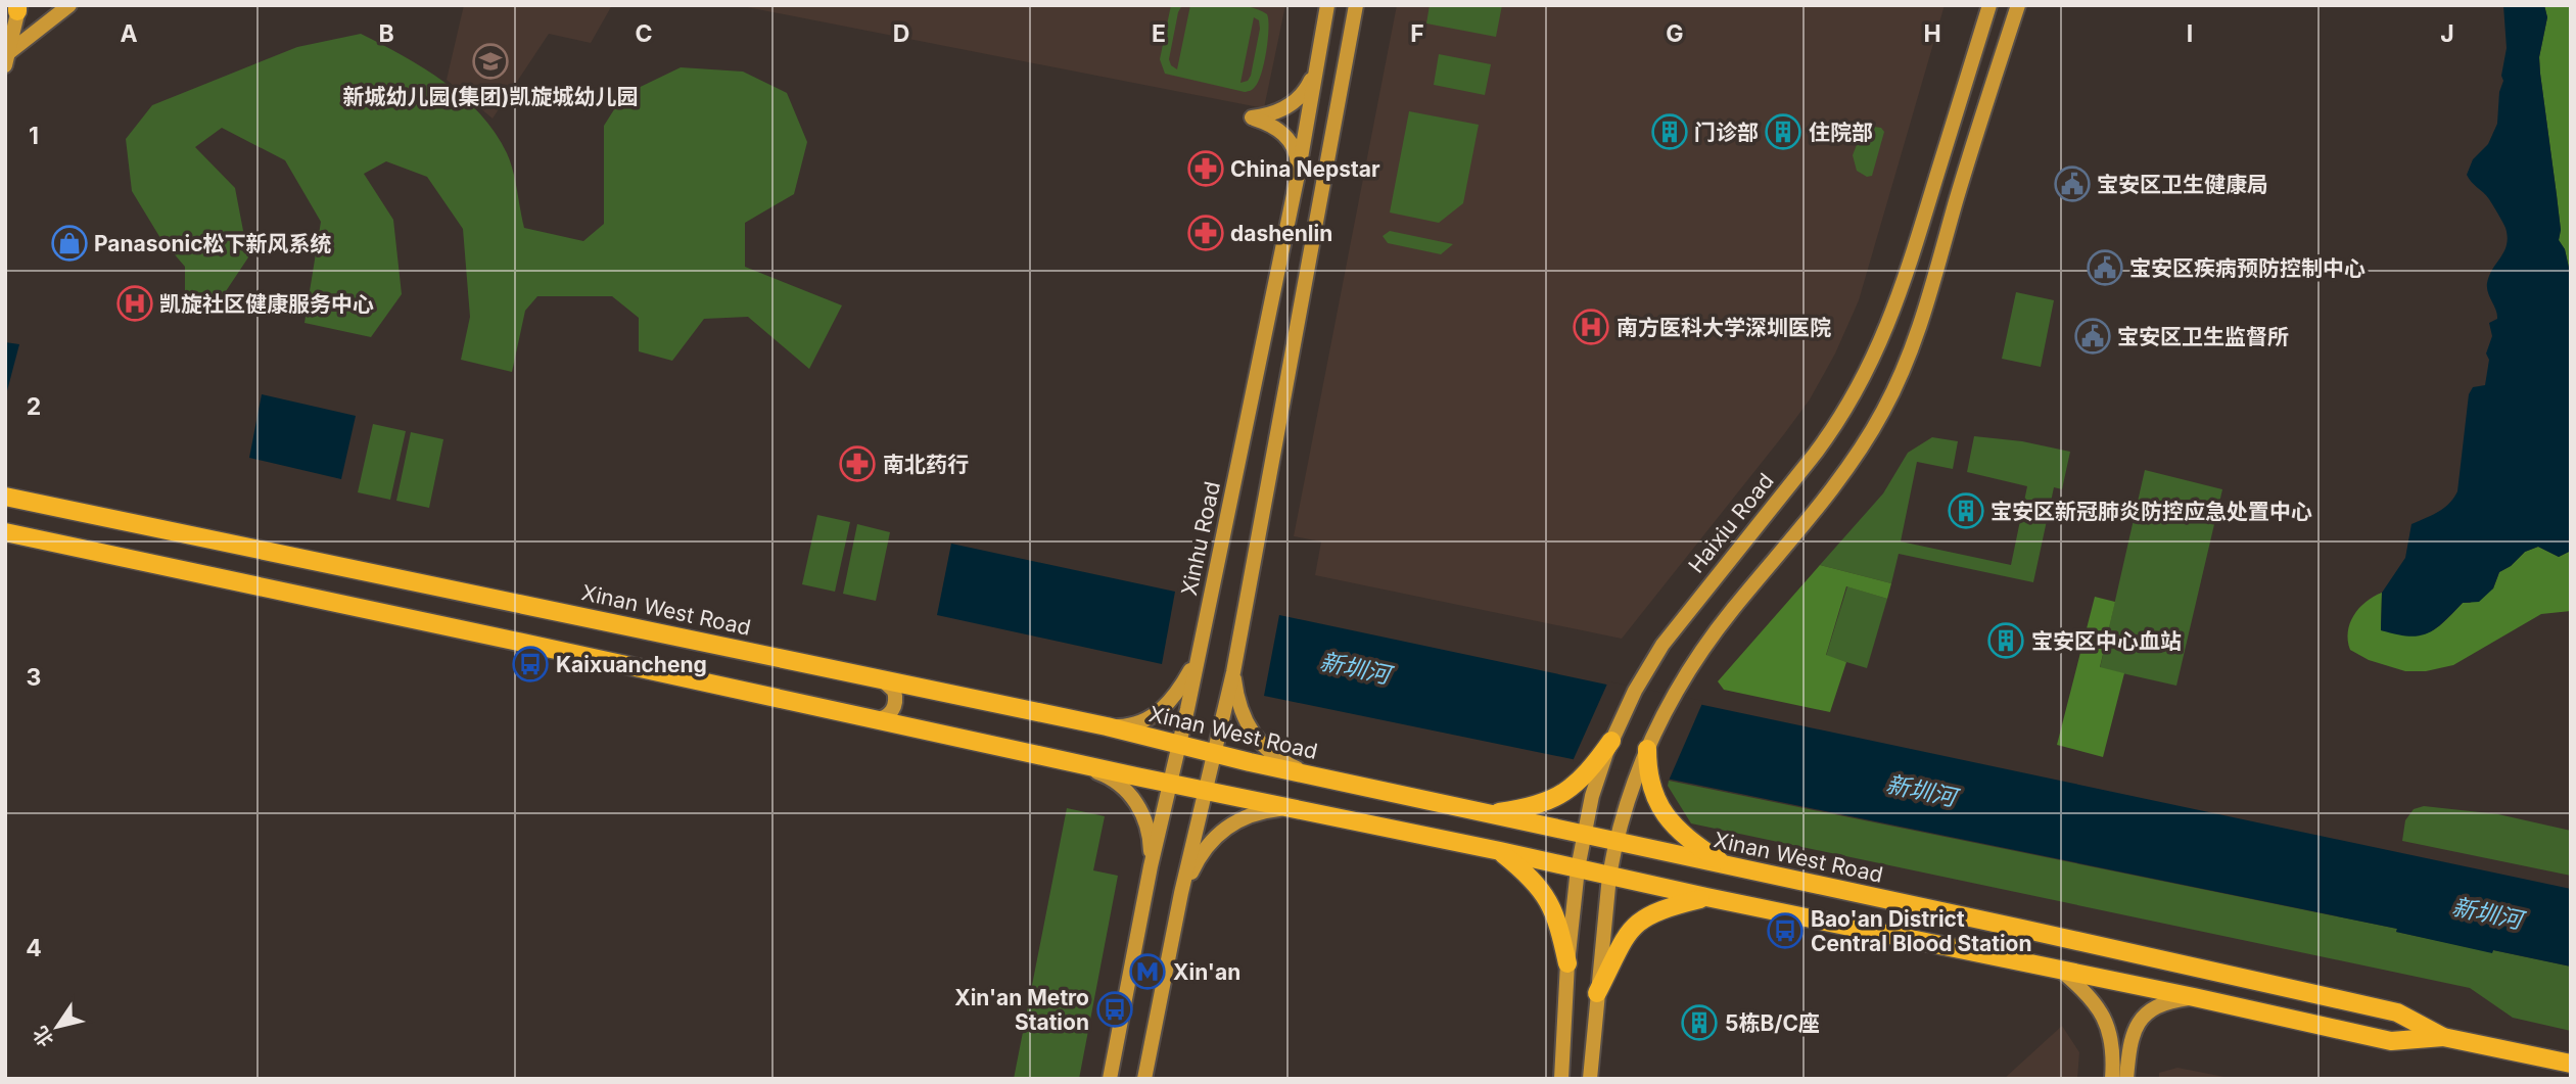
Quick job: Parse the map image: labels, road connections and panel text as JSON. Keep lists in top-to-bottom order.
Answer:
{
  "streets": {
    "main road": ["Haixiu Road", "Xinhu Road", "Xinan West Road"]
  },
  "crossings": [
    ["Xinhu Road", "Xinan West Road"]
  ],
  "water": ["新圳河"],
  "places": {
    "school or university": ["新城幼儿园(集团)凯旋城幼儿园"],
    "building": [
      "门诊部",
      "住院部",
      "宝安区新冠肺炎防控应急处置中心",
      "宝安区中心血站",
      "5栋B/C座"
    ],
    "pharmacy": ["China Nepstar", "dashenlin", "南北药行"],
    "public building": ["宝安区卫生健康局", "宝安区疾病预防控制中心", "宝安区卫生监督所"],
    "shop": ["Panasonic松下新风系统"],
    "hospital": ["凯旋社区健康服务中心", "南方医科大学深圳医院"],
    "bus stop": ["Kaixuancheng", "Bao'an District Central Blood Station", "Xin'an Metro Station"],
    "metro station": ["Xin'an"]
  },
  "north": "bottom left",
  "grid": {
    "columns": [
      "A",
      "B",
      "C",
      "D",
      "E",
      "F",
      "G",
      "H",
      "I",
      "J"
    ],
    "rows": [
      "1",
      "2",
      "3",
      "4"
    ]
  }
}
